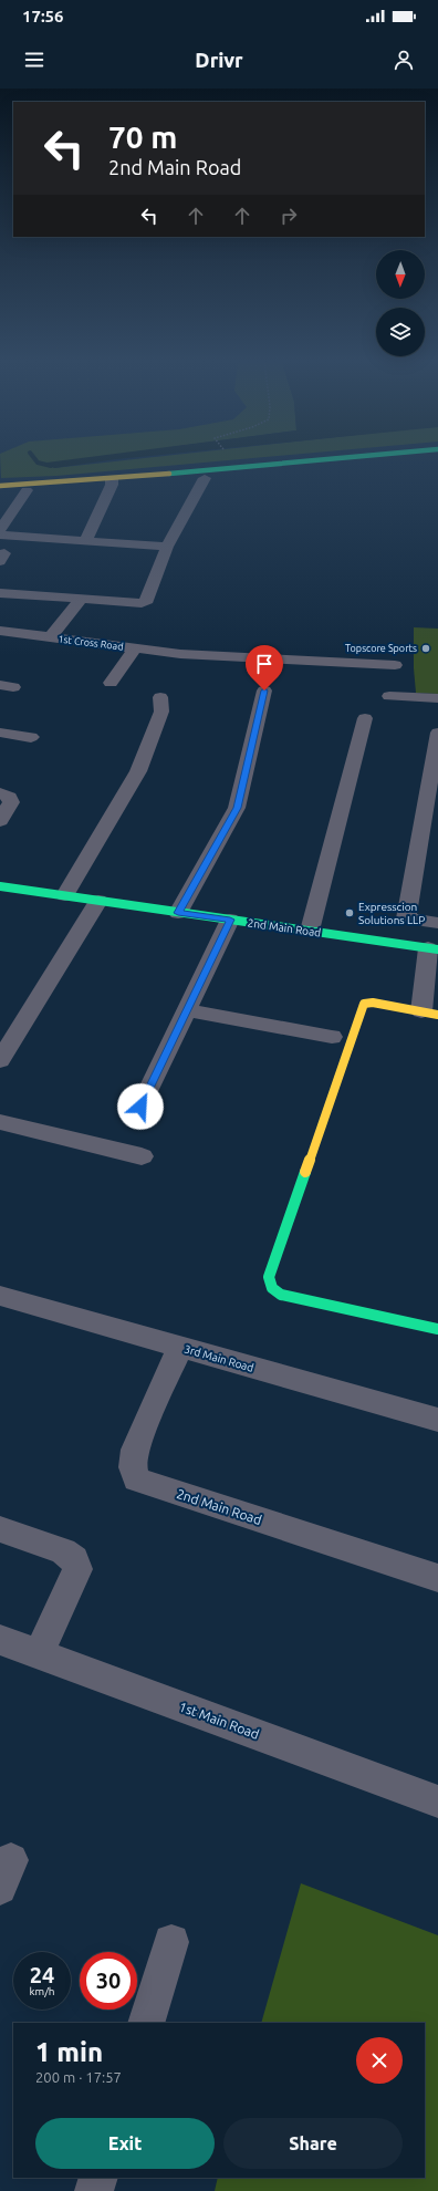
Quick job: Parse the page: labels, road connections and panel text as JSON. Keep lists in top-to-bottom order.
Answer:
{
  "streets": {
    "main road": ["2nd Main Road"],
    "street": ["1st Cross Road", "3rd Main Road", "1st Main Road"]
  },
  "crossings": [
    ["2nd Main Road", "3rd Main Road"]
  ],
  "places": ["Topscore Sports", "Expresscion Solutions LLP"],
  "north": "bottom",
  "page": {
    "status": "17:56",
    "header": "Drivr",
    "turn": ["70 m", "2nd Main Road"],
    "speed": "24 km/h",
    "limit": "30",
    "heading": ["1 min", "200 m · 17:57"],
    "buttons": ["Exit", "Share"]
  }
}
